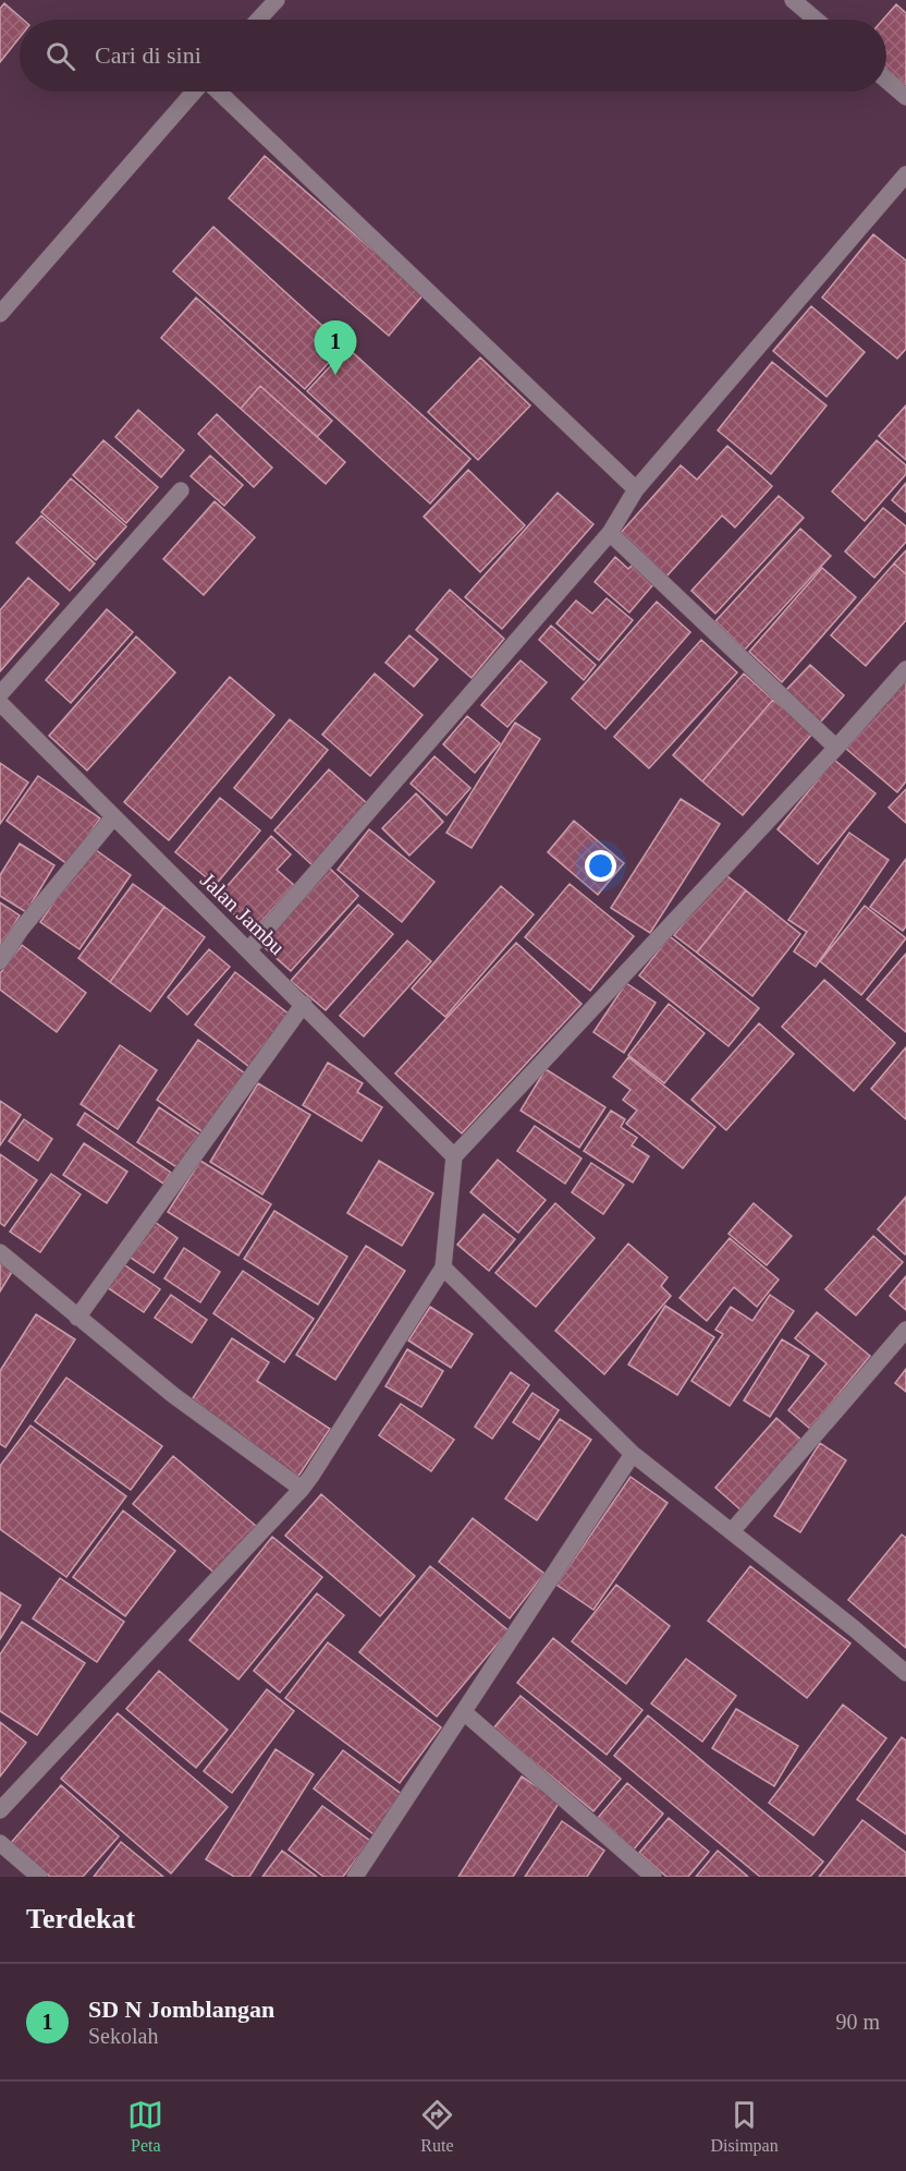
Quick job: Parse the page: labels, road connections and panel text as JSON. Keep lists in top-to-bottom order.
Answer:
{
  "streets": {
    "street": ["Jalan Jambu"]
  },
  "page": {
    "search": "Cari di sini",
    "pins": "1",
    "heading": "Terdekat",
    "list": [
      {
        "mark": "1",
        "name": "SD N Jomblangan",
        "note": "Sekolah",
        "value": "90 m"
      }
    ],
    "nav": ["Peta", "Rute", "Disimpan"]
  }
}
